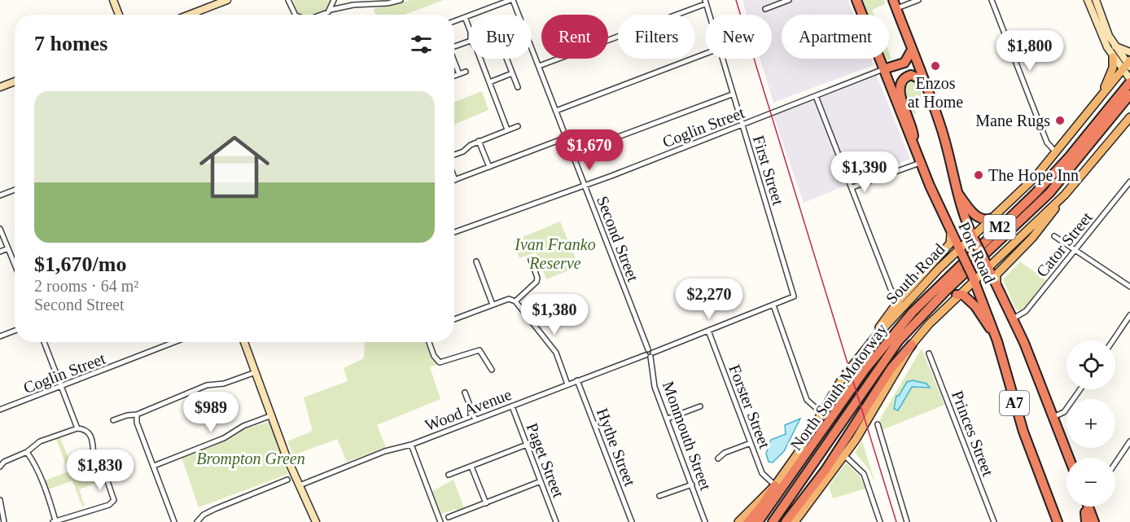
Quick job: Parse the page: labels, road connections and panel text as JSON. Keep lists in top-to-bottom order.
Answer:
{
  "streets": {
    "highway": [
      "M2",
      "Port Road",
      "North South Motorway",
      "A7"
    ],
    "main road": ["South Road"],
    "street": [
      "Coglin Street",
      "First Street",
      "Second Street",
      "Cator Street",
      "Forster Street",
      "Wood Avenue",
      "Princes Street",
      "Monmouth Street",
      "Hythe Street",
      "Paget Street"
    ]
  },
  "crossings": [
    ["Coglin Street", "First Street"],
    ["Coglin Street", "Second Street"],
    ["Coglin Street", "Port Road"],
    ["First Street", "Wood Avenue"],
    ["Second Street", "Wood Avenue"],
    ["Second Street", "Monmouth Street"],
    ["Cator Street", "Port Road"],
    ["Port Road", "South Road"],
    ["South Road", "North South Motorway"],
    ["South Road", "Forster Street"],
    ["Forster Street", "Wood Avenue"],
    ["Wood Avenue", "Monmouth Street"],
    ["Wood Avenue", "Hythe Street"],
    ["Wood Avenue", "Paget Street"]
  ],
  "parks": ["Ivan Franko Reserve", "Brompton Green"],
  "places": ["Enzos at Home", "Mane Rugs", "The Hope Inn"],
  "page": {
    "chip": [
      "Buy",
      "Rent",
      "Filters",
      "New",
      "Apartment"
    ],
    "heading": "7 homes",
    "price": [
      "$1,800",
      "$1,670",
      "$1,390",
      "$2,270",
      "$1,380",
      "$989",
      "$1,830"
    ],
    "list": [
      {
        "name": "$1,670/mo",
        "note": "2 rooms · 64 m² · Second Street"
      }
    ],
    "map_buttons": ["+", "−"]
  }
}
